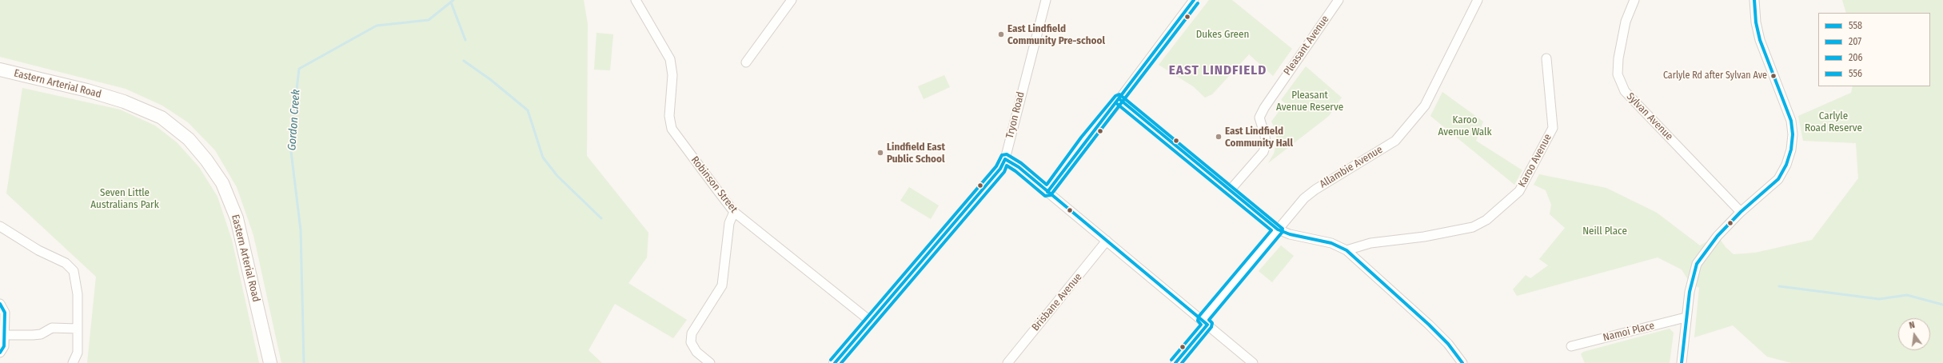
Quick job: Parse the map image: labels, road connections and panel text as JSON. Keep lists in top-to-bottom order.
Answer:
{
  "streets": {
    "main road": ["Eastern Arterial Road"],
    "street": [
      "Pleasant Avenue",
      "Tryon Road",
      "Sylvan Avenue",
      "Karoo Avenue",
      "Allambie Avenue",
      "Robinson Street",
      "Brisbane Avenue",
      "Namoi Place"
    ]
  },
  "crossings": [
    ["Tryon Road", "Robinson Street"]
  ],
  "districts": ["EAST LINDFIELD"],
  "water": ["Gordon Creek"],
  "parks": [
    "Dukes Green",
    "Pleasant Avenue Reserve",
    "Carlyle Road Reserve",
    "Karoo Avenue Walk",
    "Seven Little Australians Park",
    "Neill Place"
  ],
  "places": [
    "East Lindfield Community Pre-school",
    "Carlyle Rd after Sylvan Ave",
    "East Lindfield Community Hall",
    "Lindfield East Public School"
  ],
  "lines": [
    "transit line 558",
    "transit line 207",
    "transit line 206",
    "transit line 556"
  ],
  "legend": [
    "558",
    "207",
    "206",
    "556"
  ],
  "north": "top"
}
